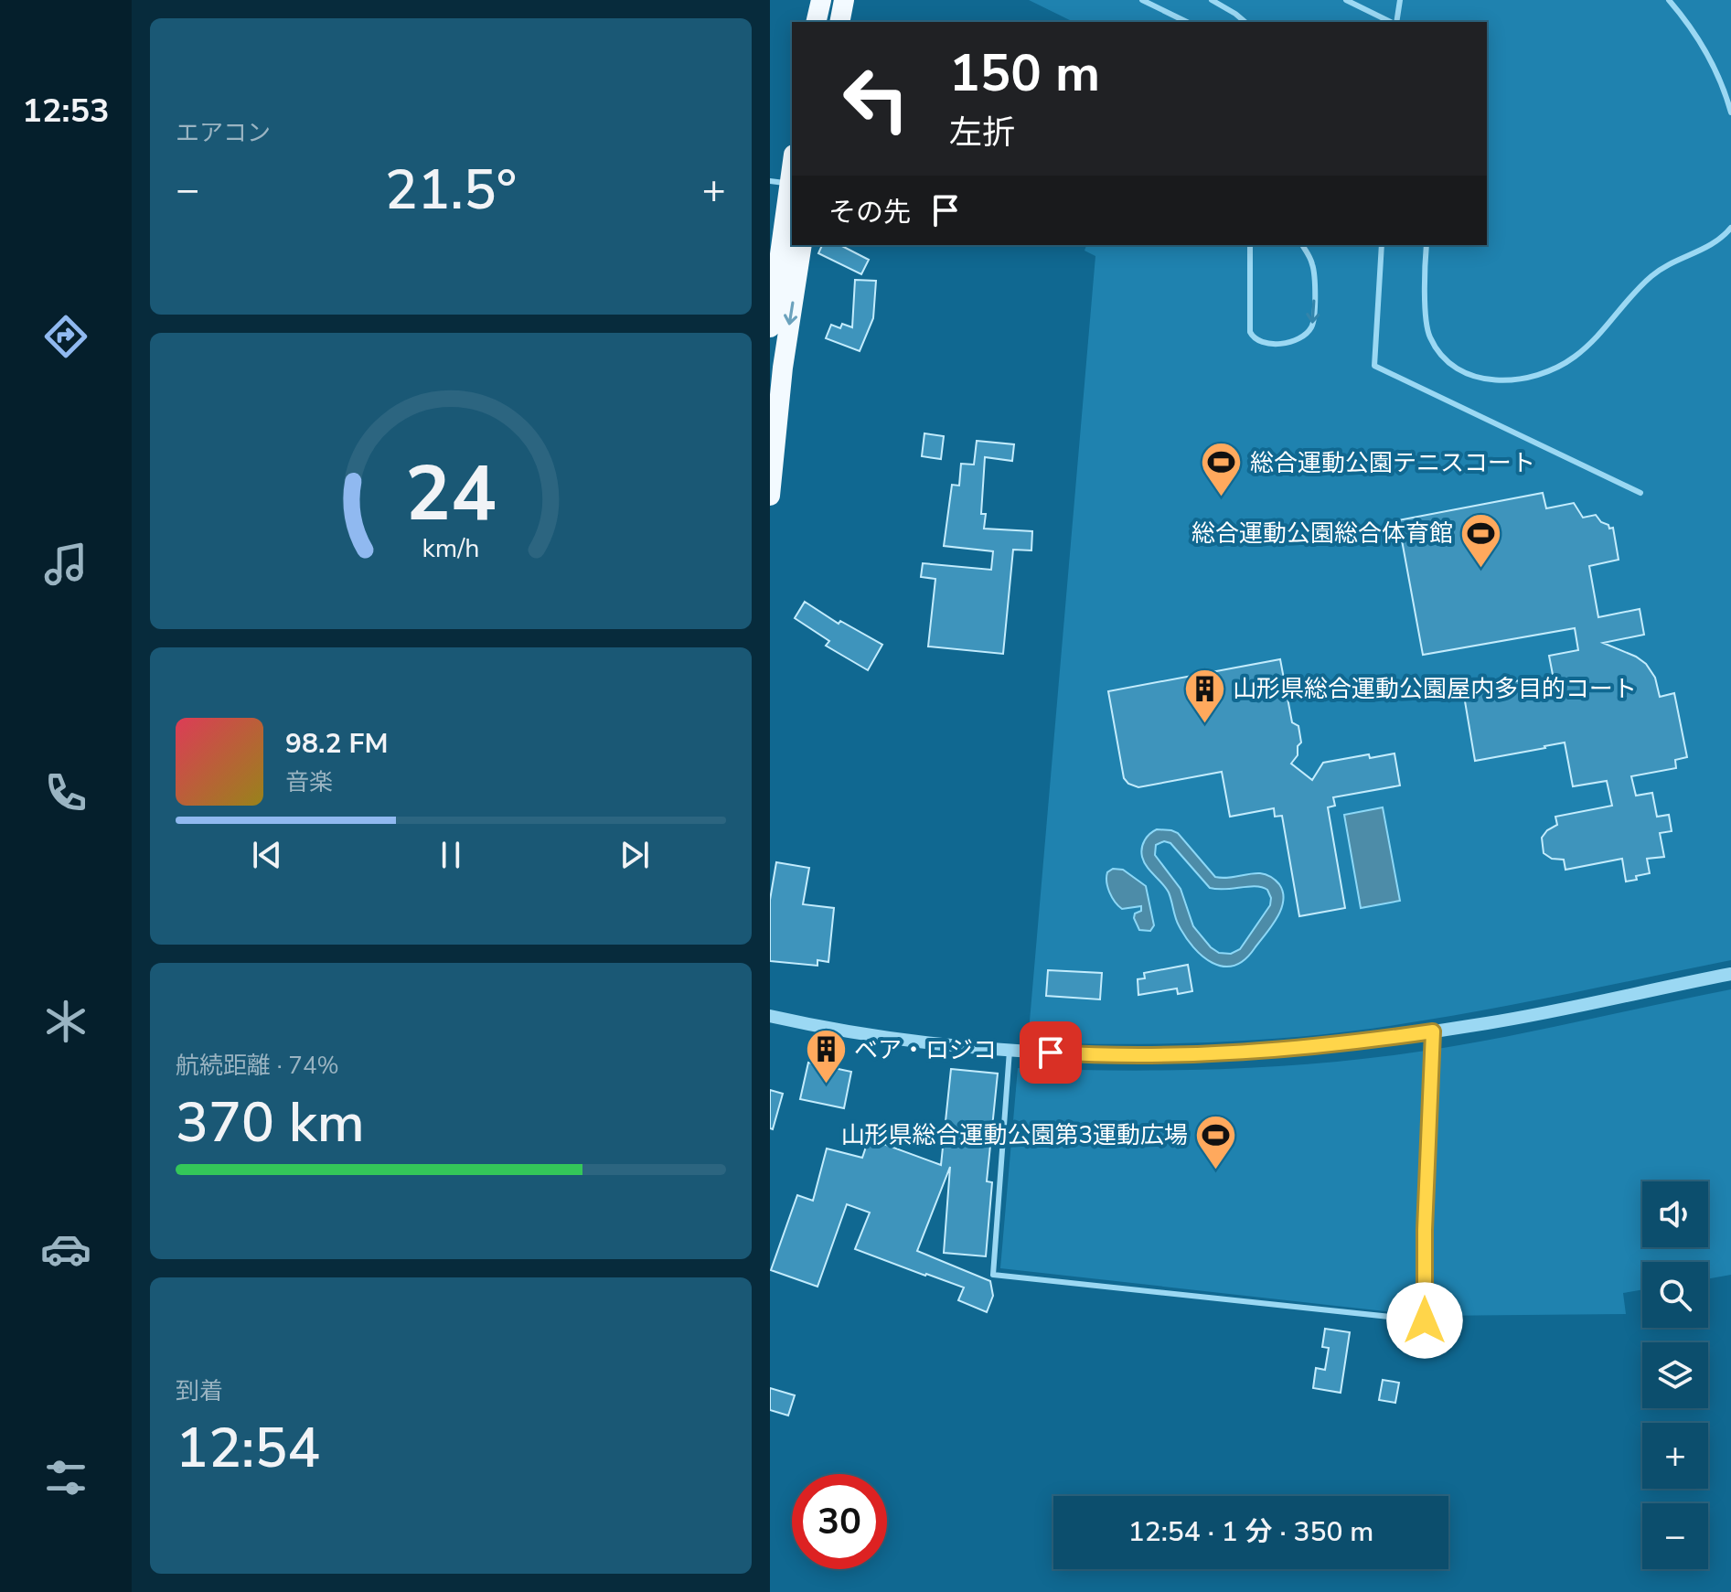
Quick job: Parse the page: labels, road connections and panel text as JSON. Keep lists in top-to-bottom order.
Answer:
{
  "places": {
    "sports": ["総合運動公園テニスコート", "総合運動公園総合体育館", "山形県総合運動公園第3運動広場"],
    "building": ["山形県総合運動公園屋内多目的コート", "ベア・ロジコ"]
  },
  "page": {
    "tabs": "12:53",
    "tile": [
      "エアコン",
      ["航続距離 · 74%", "370 km"],
      ["到着", "12:54"]
    ],
    "turn": ["150 m", "左折"],
    "heat": ["−", "21.5°", "+"],
    "then": "その先",
    "song": ["98.2 FM", "音楽"],
    "map_buttons": ["+", "−"],
    "limit": "30",
    "trip": "12:54 · 1 分 · 350 m",
    "gauge": ["24", "km/h"]
  }
}
